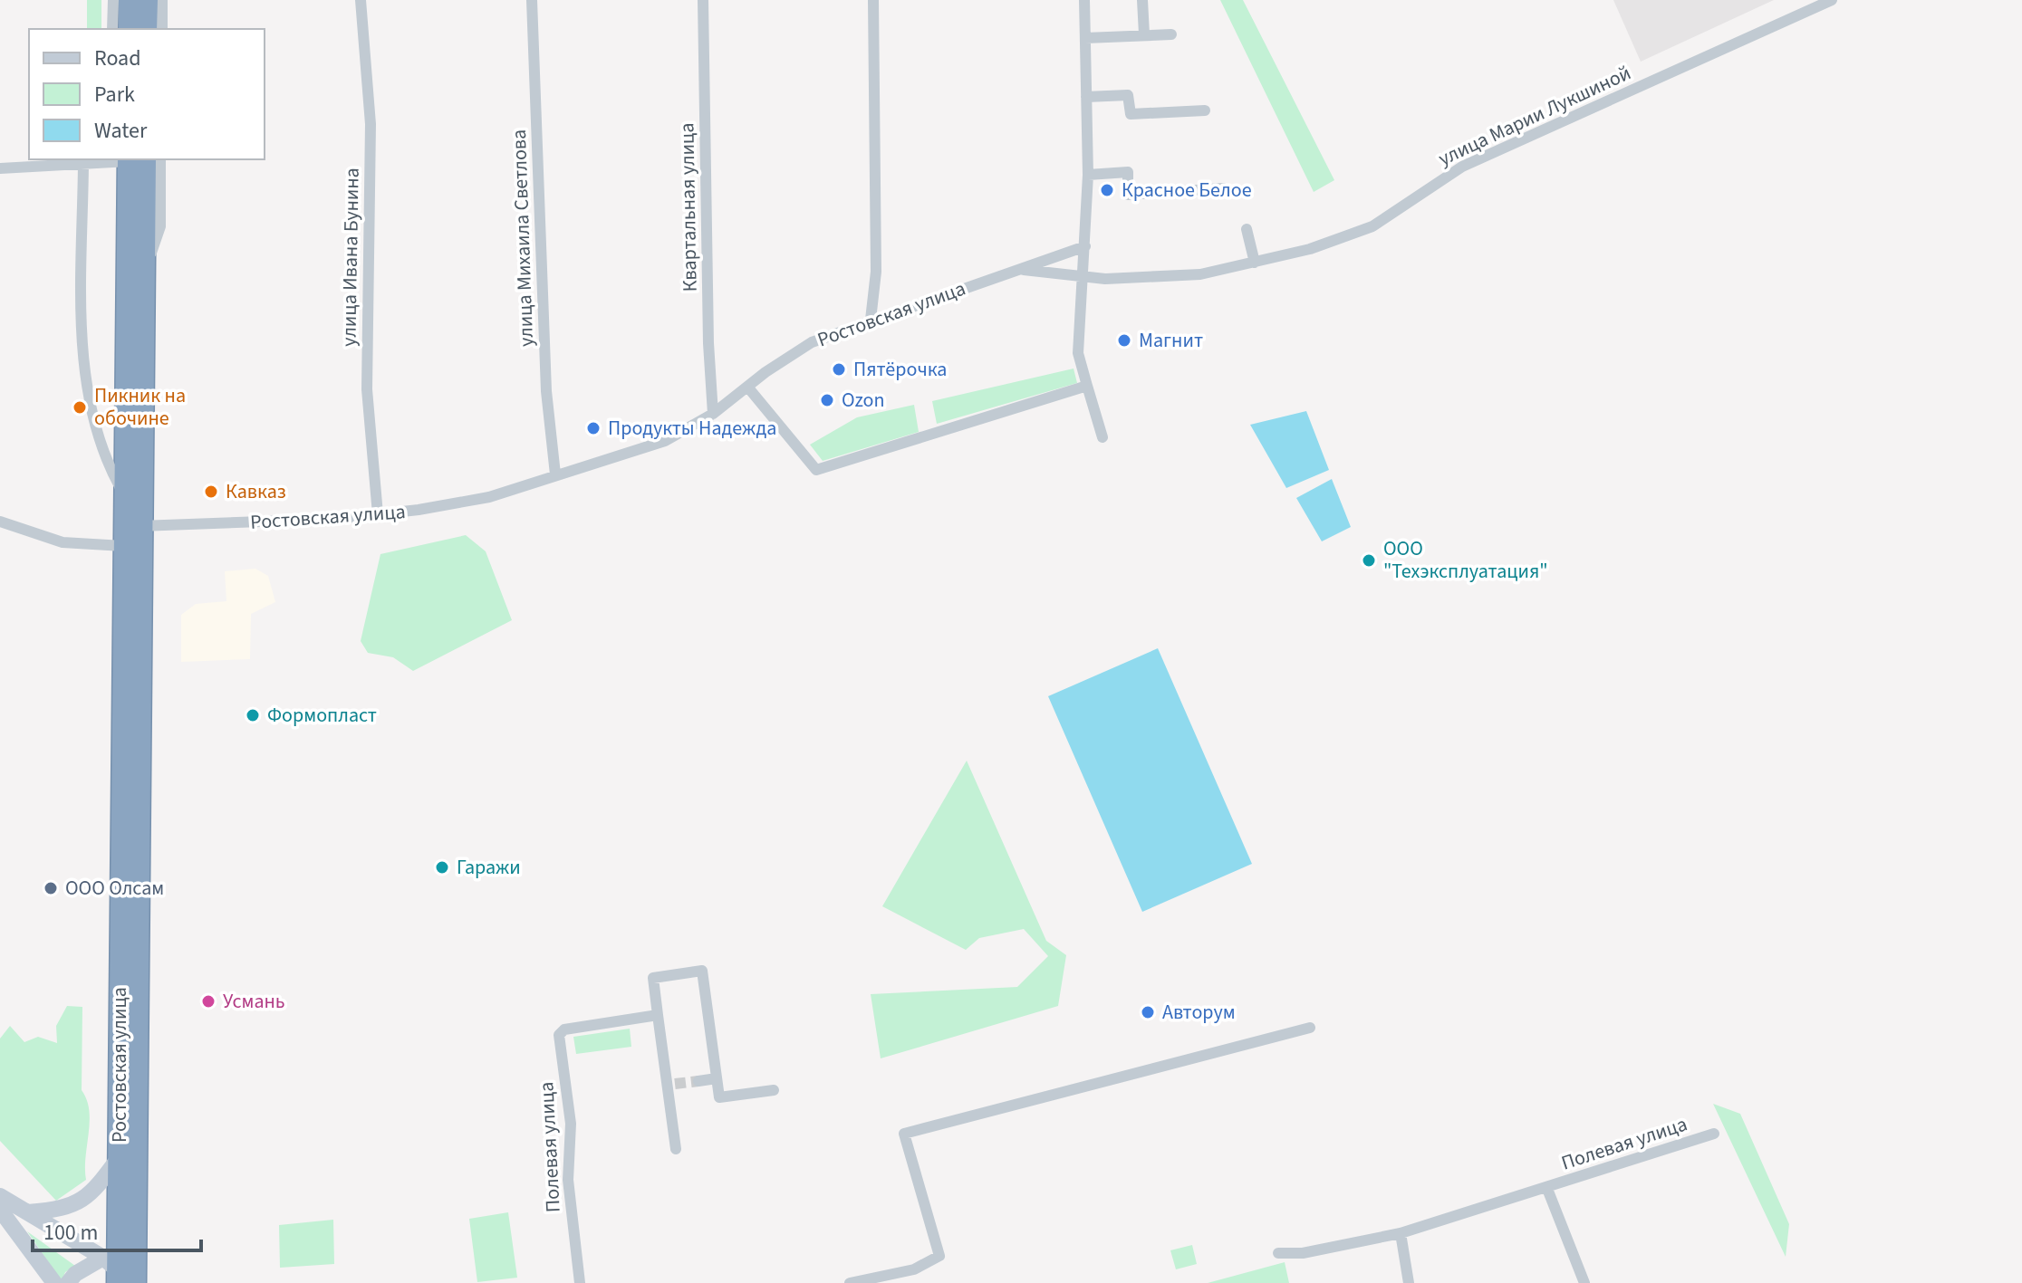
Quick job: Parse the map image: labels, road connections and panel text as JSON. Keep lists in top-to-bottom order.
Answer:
{
  "streets": {
    "highway": ["Ростовская улица"],
    "street": [
      "улица Марии Лукшиной",
      "Квартальная улица",
      "улица Михаила Светлова",
      "улица Ивана Бунина",
      "Полевая улица"
    ]
  },
  "crossings": [
    ["улица Марии Лукшиной", "Ростовская улица"],
    ["Квартальная улица", "Ростовская улица"],
    ["улица Михаила Светлова", "Ростовская улица"],
    ["улица Ивана Бунина", "Ростовская улица"]
  ],
  "places": [
    "Красное Белое",
    "Магнит",
    "Пятёрочка",
    "Ozon",
    "Пикник на обочине",
    "Продукты Надежда",
    "Кавказ",
    "ООО \"Техэксплуатация\"",
    "Формопласт",
    "Гаражи",
    "ООО Олсам",
    "Усмань",
    "Авторум"
  ],
  "legend": ["Road", "Park", "Water"],
  "scale_bar": "100 m"
}
